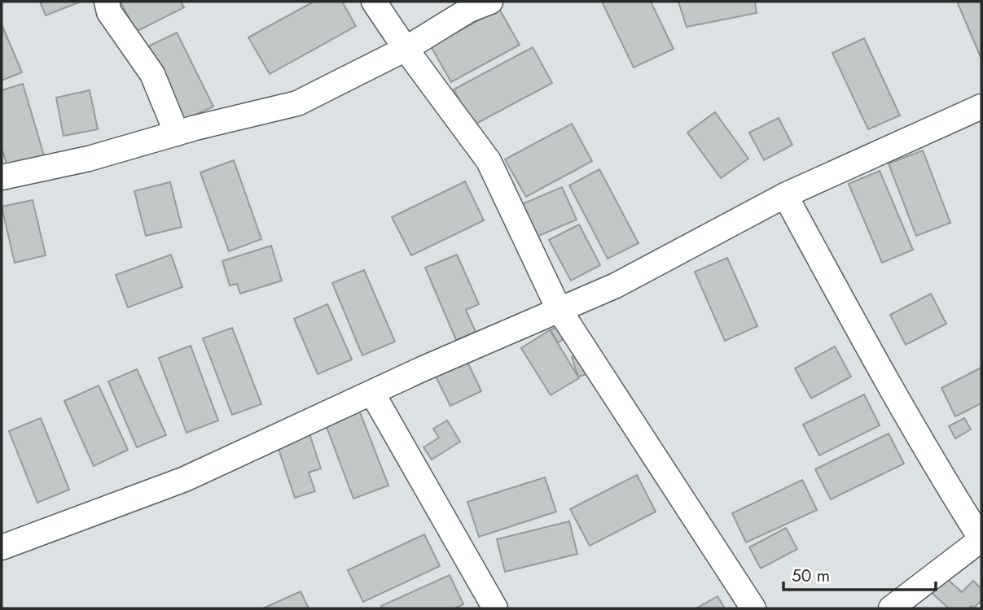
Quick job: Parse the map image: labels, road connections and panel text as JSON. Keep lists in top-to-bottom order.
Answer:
{
  "scale_bar": "50 m"
}
